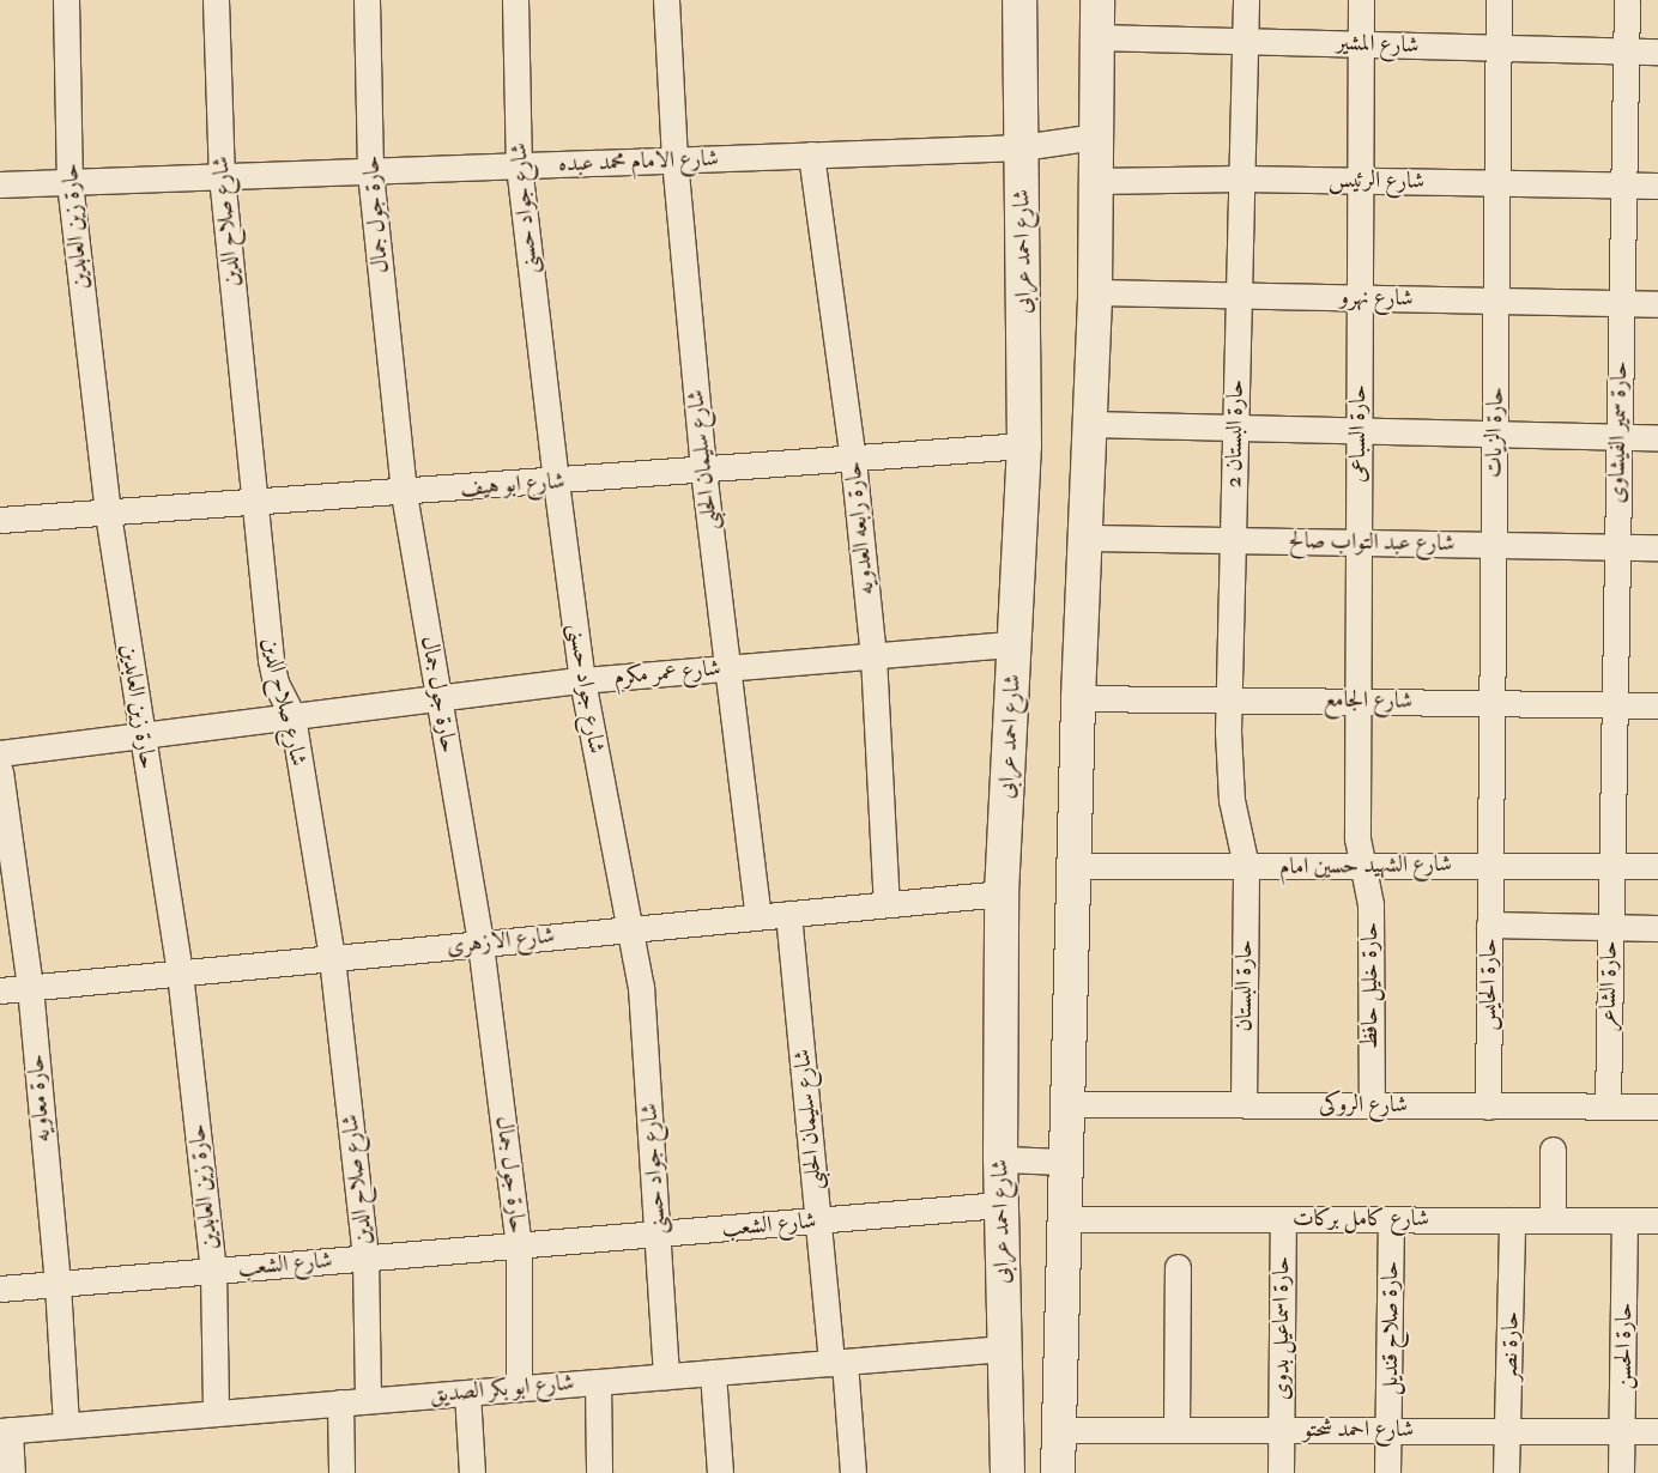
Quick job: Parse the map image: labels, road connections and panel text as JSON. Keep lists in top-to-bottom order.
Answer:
{
  "streets": {
    "street": [
      "شارع المشير",
      "شارع الامام محمد عبده",
      "شارع الرئيس",
      "شارع جواد حسنى",
      "حارة جول جمال",
      "شارع صلاح الدين",
      "حارة زين العابدين",
      "شارع احمد عرابى",
      "شارع نهرو",
      "حارة الزيات",
      "حارة سمير الفيشاوى",
      "حارة البستان 2",
      "حارة السباعى",
      "شارع سليمان الحلبى",
      "شارع ابو هيف",
      "حارة رابعه العدويه",
      "شارع عبد التواب صالح",
      "شارع عمر مكرم",
      "شارع الجامع",
      "شارع الشهيد حسين امام",
      "شارع الازهرى",
      "حارة الحايس",
      "حارة البستان",
      "حارة خليل حافظ",
      "حارة الشاعر",
      "حارة معاويه",
      "شارع الروكى",
      "شارع كامل بركات",
      "شارع الشعب",
      "حارة اسماعيل بدوى",
      "حارة صلاح قنديل",
      "حارة نصر",
      "حارة الحسن",
      "شارع ابو بكر الصديق",
      "شارع احمد شحتو"
    ]
  },
  "crossings": [
    ["شارع المشير", "حارة الزيات"],
    ["شارع المشير", "حارة سمير الفيشاوى"],
    ["شارع المشير", "حارة البستان 2"],
    ["شارع المشير", "حارة السباعى"],
    ["شارع الامام محمد عبده", "شارع جواد حسنى"],
    ["شارع الامام محمد عبده", "حارة جول جمال"],
    ["شارع الامام محمد عبده", "شارع صلاح الدين"],
    ["شارع الامام محمد عبده", "حارة زين العابدين"],
    ["شارع الامام محمد عبده", "شارع احمد عرابى"],
    ["شارع الامام محمد عبده", "شارع سليمان الحلبى"],
    ["شارع الامام محمد عبده", "حارة رابعه العدويه"],
    ["شارع الرئيس", "حارة الزيات"],
    ["شارع الرئيس", "حارة سمير الفيشاوى"],
    ["شارع الرئيس", "حارة البستان 2"],
    ["شارع الرئيس", "حارة السباعى"],
    ["شارع جواد حسنى", "شارع ابو هيف"],
    ["شارع جواد حسنى", "شارع عمر مكرم"],
    ["شارع جواد حسنى", "شارع الازهرى"],
    ["شارع جواد حسنى", "شارع الشعب"],
    ["شارع جواد حسنى", "شارع ابو بكر الصديق"],
    ["حارة جول جمال", "شارع ابو هيف"],
    ["حارة جول جمال", "شارع عمر مكرم"],
    ["حارة جول جمال", "شارع الازهرى"],
    ["حارة جول جمال", "شارع الشعب"],
    ["حارة جول جمال", "شارع ابو بكر الصديق"],
    ["شارع صلاح الدين", "شارع ابو هيف"],
    ["شارع صلاح الدين", "شارع عمر مكرم"],
    ["شارع صلاح الدين", "شارع الازهرى"],
    ["شارع صلاح الدين", "شارع الشعب"],
    ["شارع صلاح الدين", "شارع ابو بكر الصديق"],
    ["حارة زين العابدين", "شارع ابو هيف"],
    ["حارة زين العابدين", "شارع عمر مكرم"],
    ["حارة زين العابدين", "شارع الازهرى"],
    ["حارة زين العابدين", "شارع الشعب"],
    ["حارة زين العابدين", "شارع ابو بكر الصديق"],
    ["شارع احمد عرابى", "شارع ابو هيف"],
    ["شارع احمد عرابى", "شارع عمر مكرم"],
    ["شارع احمد عرابى", "شارع الازهرى"],
    ["شارع احمد عرابى", "شارع الشعب"],
    ["شارع احمد عرابى", "شارع ابو بكر الصديق"],
    ["شارع نهرو", "حارة الزيات"],
    ["شارع نهرو", "حارة سمير الفيشاوى"],
    ["شارع نهرو", "حارة البستان 2"],
    ["شارع نهرو", "حارة السباعى"],
    ["حارة الزيات", "شارع عبد التواب صالح"],
    ["حارة الزيات", "شارع الجامع"],
    ["حارة الزيات", "شارع الشهيد حسين امام"],
    ["حارة الزيات", "حارة الحايس"],
    ["حارة سمير الفيشاوى", "شارع عبد التواب صالح"],
    ["حارة سمير الفيشاوى", "شارع الجامع"],
    ["حارة سمير الفيشاوى", "شارع الشهيد حسين امام"],
    ["حارة سمير الفيشاوى", "حارة الشاعر"],
    ["حارة البستان 2", "شارع عبد التواب صالح"],
    ["حارة البستان 2", "شارع الجامع"],
    ["حارة البستان 2", "شارع الشهيد حسين امام"],
    ["حارة البستان 2", "حارة البستان"],
    ["حارة السباعى", "شارع عبد التواب صالح"],
    ["حارة السباعى", "شارع الجامع"],
    ["حارة السباعى", "شارع الشهيد حسين امام"],
    ["حارة السباعى", "حارة خليل حافظ"],
    ["شارع سليمان الحلبى", "شارع ابو هيف"],
    ["شارع سليمان الحلبى", "شارع عمر مكرم"],
    ["شارع سليمان الحلبى", "شارع الازهرى"],
    ["شارع سليمان الحلبى", "شارع الشعب"],
    ["شارع سليمان الحلبى", "شارع ابو بكر الصديق"],
    ["شارع ابو هيف", "حارة رابعه العدويه"],
    ["حارة رابعه العدويه", "شارع عمر مكرم"],
    ["حارة رابعه العدويه", "شارع الازهرى"],
    ["شارع الشهيد حسين امام", "حارة الحايس"],
    ["شارع الشهيد حسين امام", "حارة البستان"],
    ["شارع الشهيد حسين امام", "حارة خليل حافظ"],
    ["شارع الشهيد حسين امام", "حارة الشاعر"],
    ["شارع الازهرى", "حارة معاويه"],
    ["حارة الحايس", "شارع الروكى"],
    ["حارة البستان", "شارع الروكى"],
    ["حارة خليل حافظ", "شارع الروكى"],
    ["حارة الشاعر", "شارع الروكى"],
    ["حارة معاويه", "شارع الشعب"],
    ["حارة معاويه", "شارع ابو بكر الصديق"],
    ["شارع كامل بركات", "حارة اسماعيل بدوى"],
    ["شارع كامل بركات", "حارة صلاح قنديل"],
    ["شارع كامل بركات", "حارة نصر"],
    ["شارع كامل بركات", "حارة الحسن"],
    ["حارة اسماعيل بدوى", "شارع احمد شحتو"],
    ["حارة صلاح قنديل", "شارع احمد شحتو"],
    ["حارة نصر", "شارع احمد شحتو"],
    ["حارة الحسن", "شارع احمد شحتو"]
  ]
}
